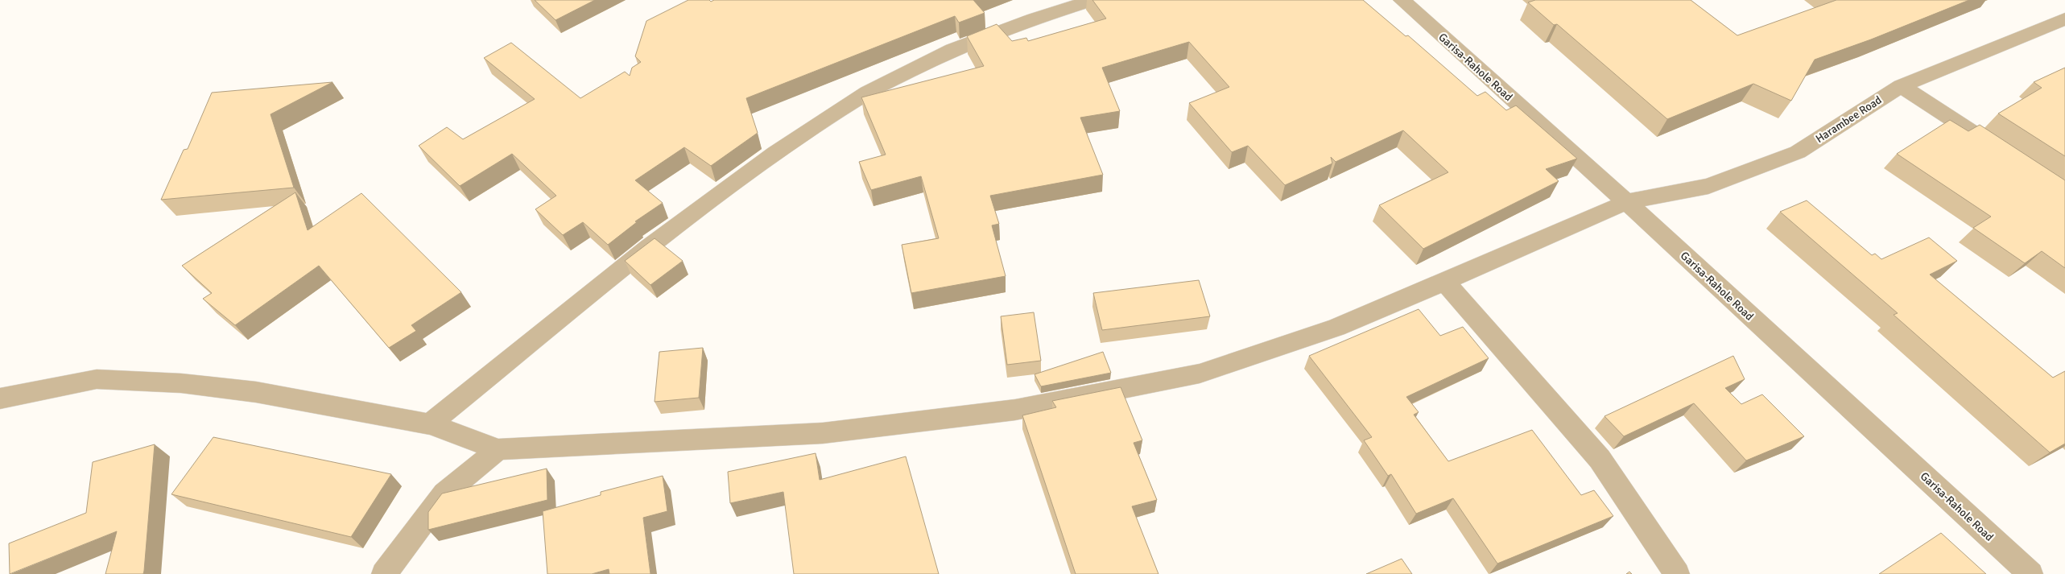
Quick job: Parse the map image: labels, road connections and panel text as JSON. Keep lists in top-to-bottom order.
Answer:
{
  "streets": {
    "street": ["Garisa-Rahole Road", "Harambee Road"]
  },
  "crossings": [
    ["Garisa-Rahole Road", "Harambee Road"]
  ]
}
